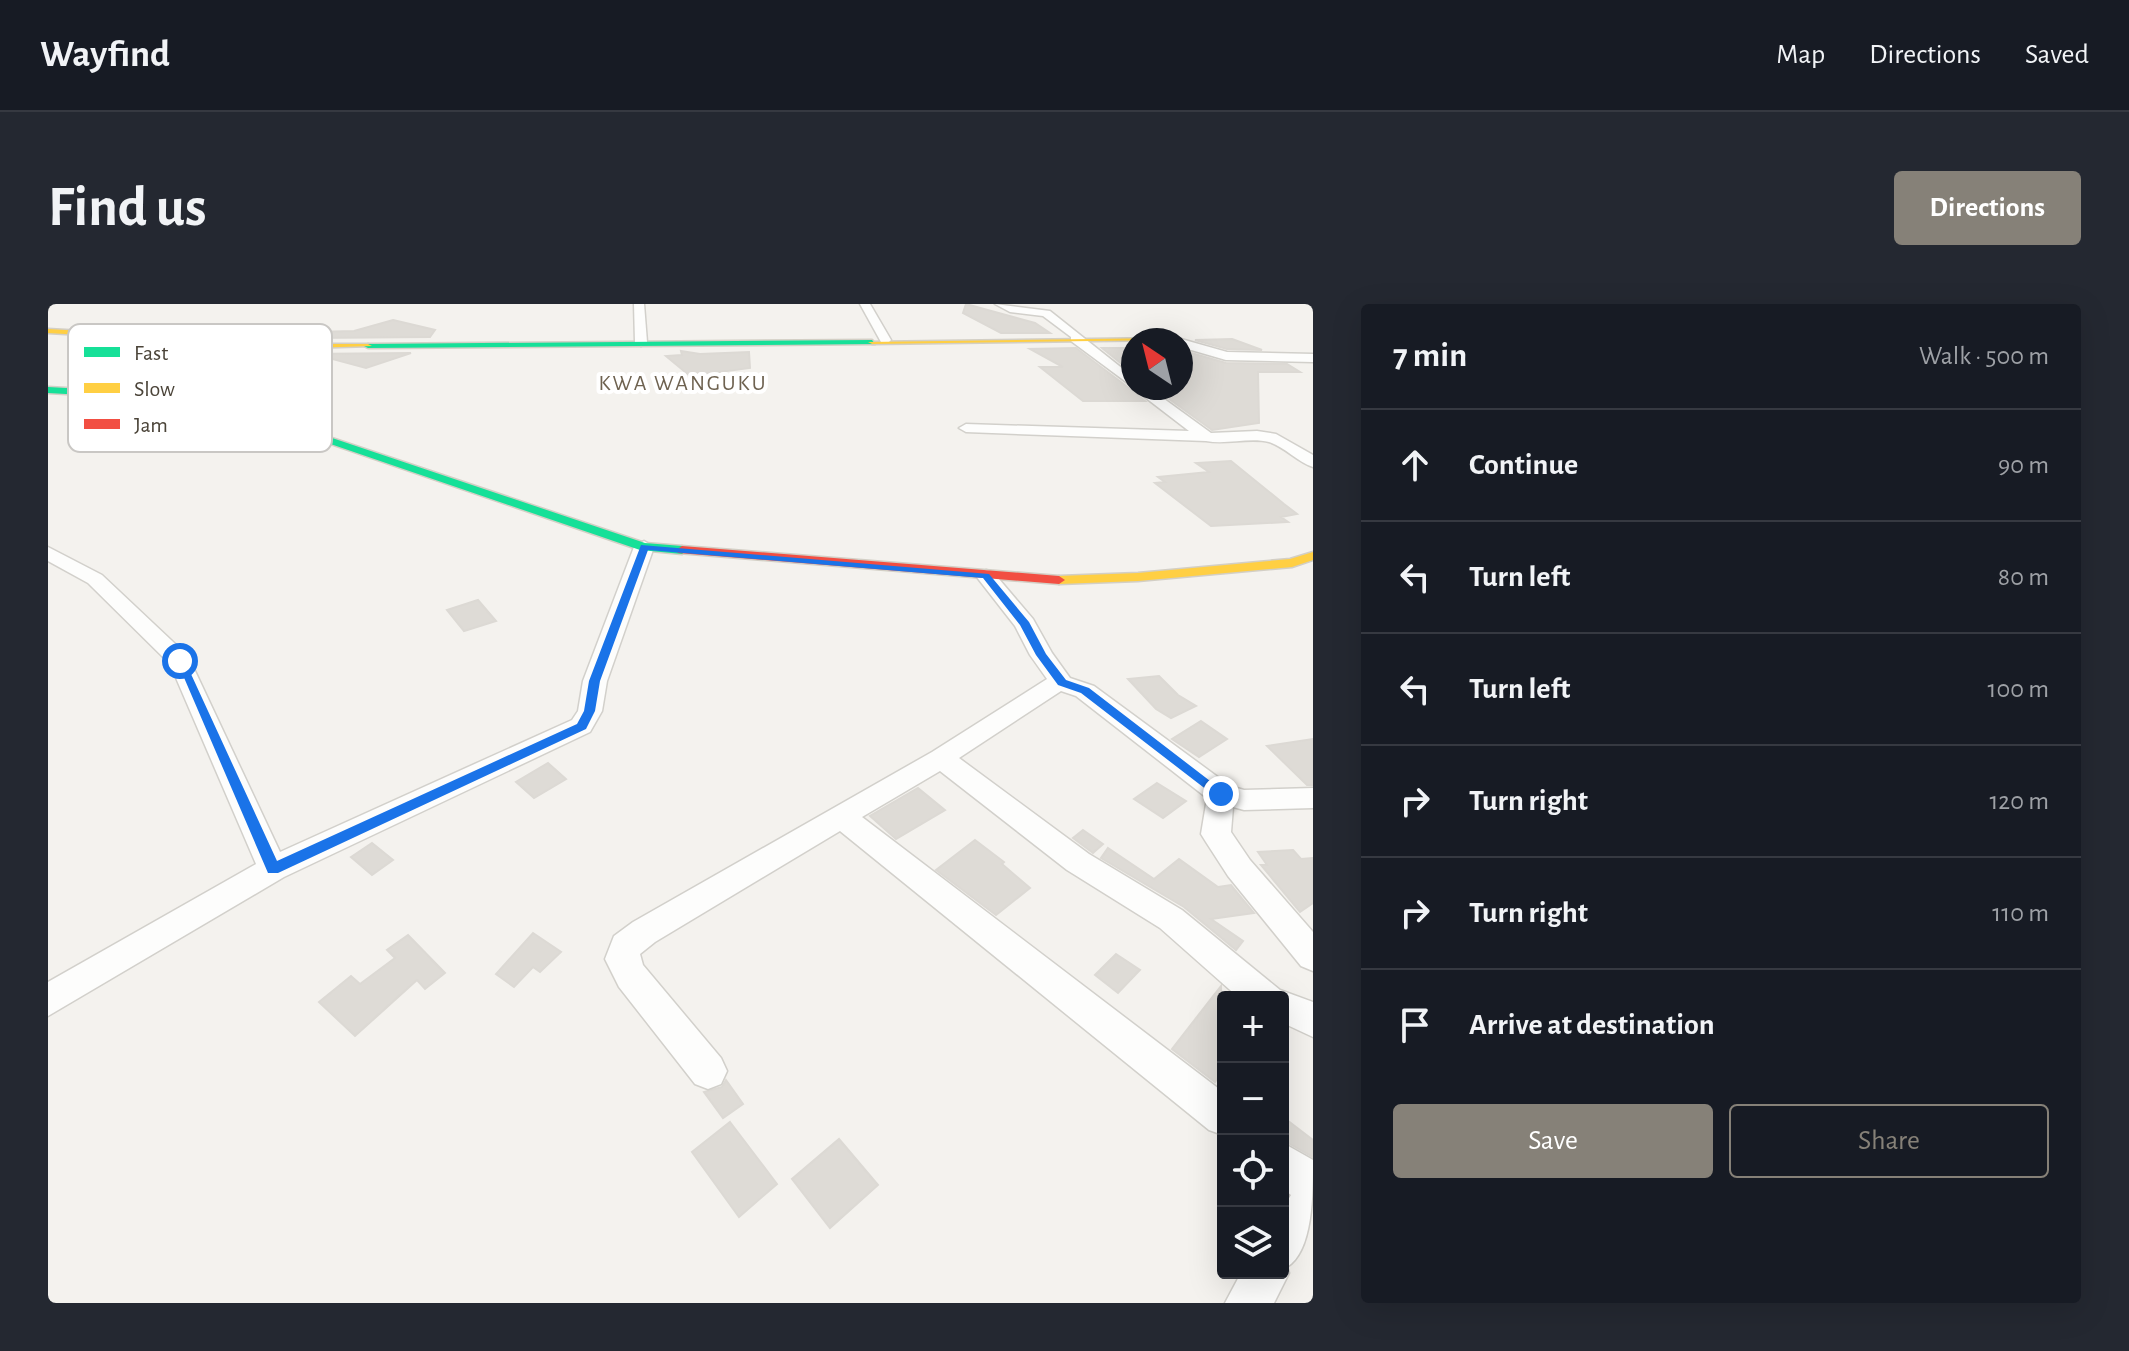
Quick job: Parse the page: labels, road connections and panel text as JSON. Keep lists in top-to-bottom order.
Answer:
{
  "districts": ["KWA WANGUKU"],
  "legend": ["Fast", "Slow", "Jam"],
  "north": "top left",
  "page": {
    "header": "Wayfind",
    "nav": ["Map", "Directions", "Saved"],
    "buttons": [
      "Directions",
      ["Save", "Share"]
    ],
    "title": "Find us",
    "heading": ["7 min", "Walk · 500 m"],
    "list": [
      ["Continue", "90 m"],
      ["Turn left", "80 m"],
      ["Turn left", "100 m"],
      ["Turn right", "120 m"],
      ["Turn right", "110 m"],
      "Arrive at destination"
    ],
    "map_buttons": ["+", "−"]
  }
}
